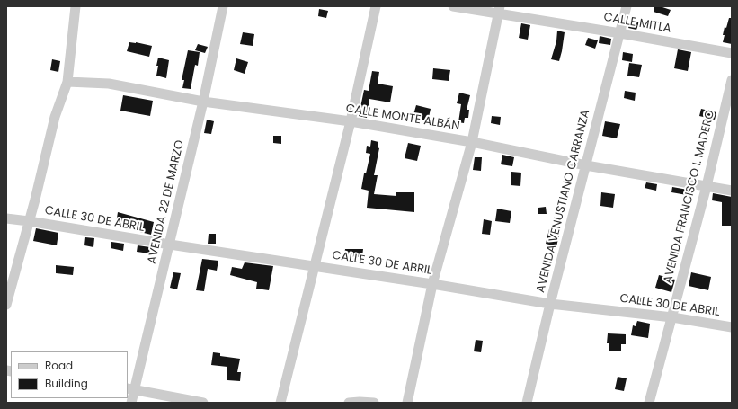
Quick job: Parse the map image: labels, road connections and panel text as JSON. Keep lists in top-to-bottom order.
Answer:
{
  "streets": {
    "street": [
      "CALLE MITLA",
      "CALLE MONTE ALBÁN",
      "AVENIDA FRANCISCO I. MADERO",
      "AVENIDA VENUSTIANO CARRANZA",
      "AVENIDA 22 DE MARZO",
      "CALLE 30 DE ABRIL"
    ]
  },
  "crossings": [
    ["CALLE MITLA", "AVENIDA VENUSTIANO CARRANZA"],
    ["CALLE MONTE ALBÁN", "AVENIDA FRANCISCO I. MADERO"],
    ["CALLE MONTE ALBÁN", "AVENIDA VENUSTIANO CARRANZA"],
    ["CALLE MONTE ALBÁN", "AVENIDA 22 DE MARZO"],
    ["AVENIDA FRANCISCO I. MADERO", "CALLE 30 DE ABRIL"],
    ["AVENIDA VENUSTIANO CARRANZA", "CALLE 30 DE ABRIL"],
    ["AVENIDA 22 DE MARZO", "CALLE 30 DE ABRIL"]
  ],
  "legend": ["Road", "Building"]
}
